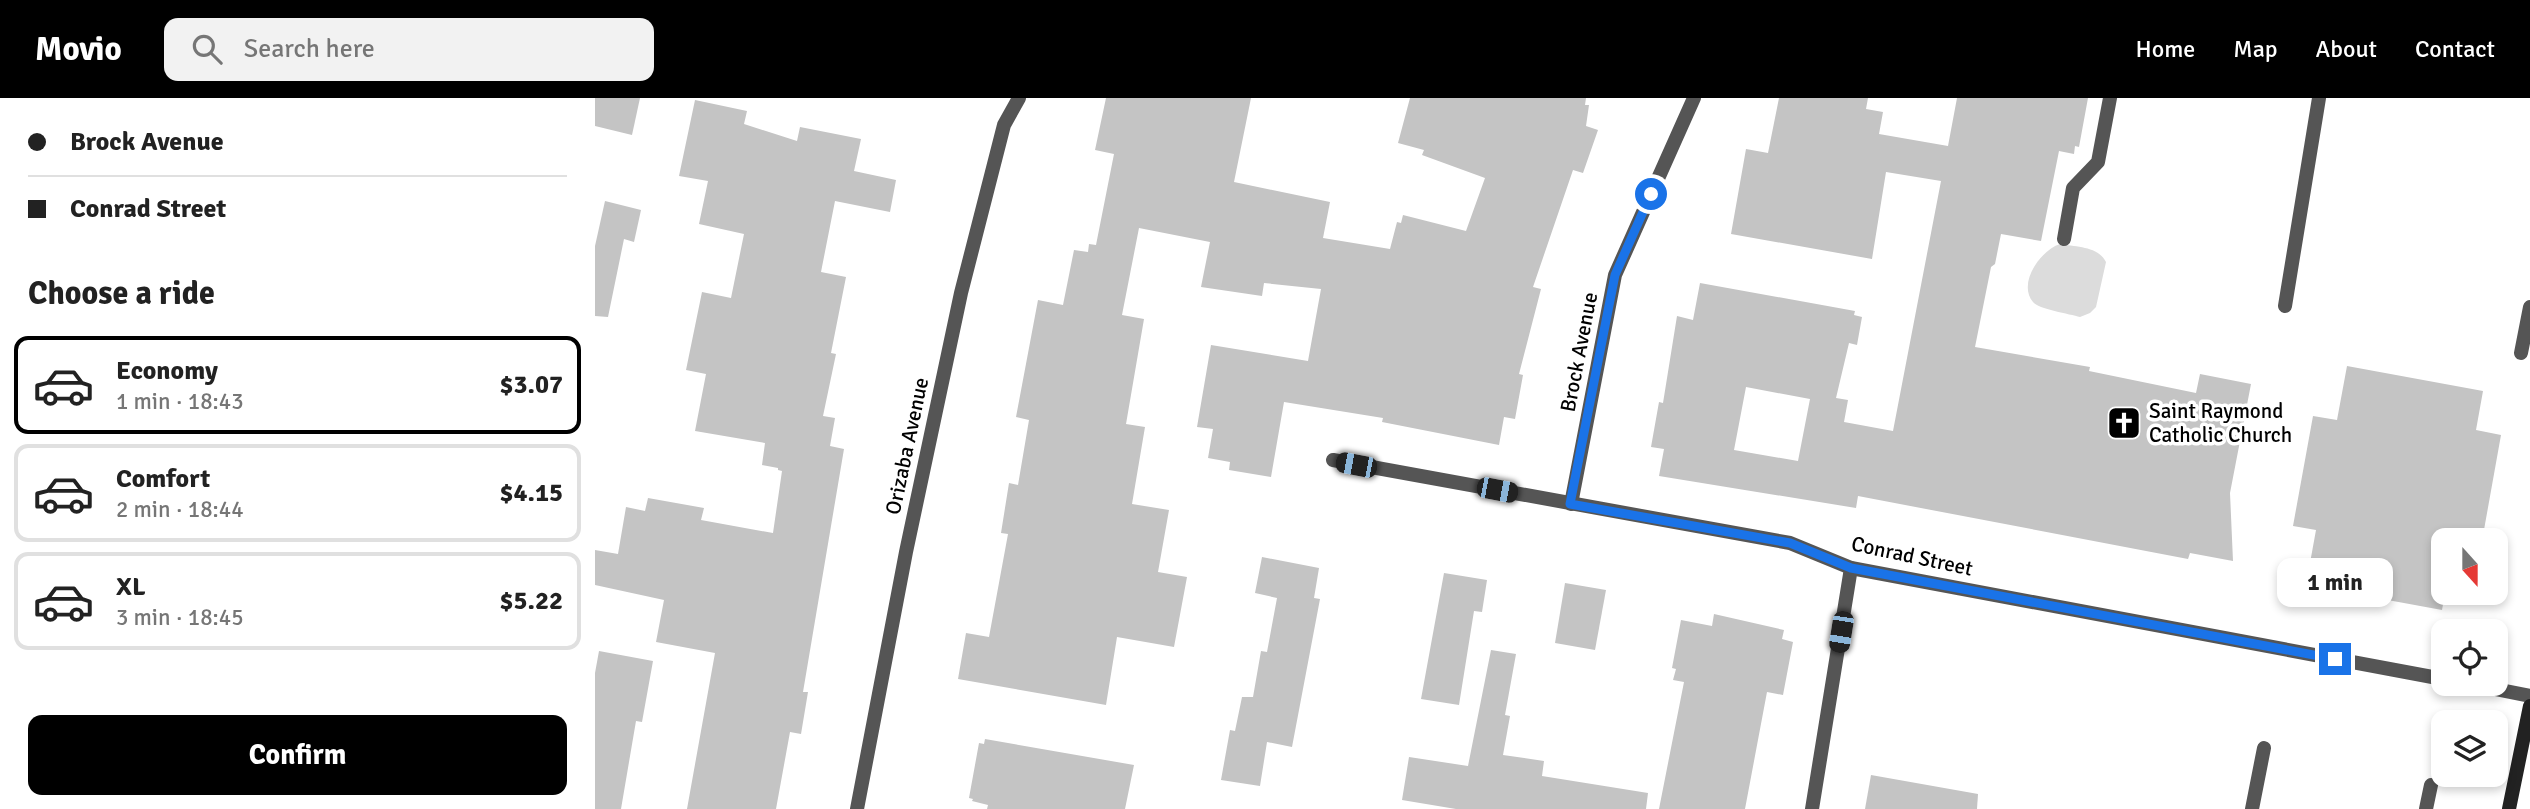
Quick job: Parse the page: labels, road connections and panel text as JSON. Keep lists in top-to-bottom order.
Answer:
{
  "streets": {
    "street": ["Brock Avenue", "Orizaba Avenue", "Conrad Street"]
  },
  "crossings": [
    ["Brock Avenue", "Conrad Street"]
  ],
  "places": {
    "church": ["Saint Raymond Catholic Church"]
  },
  "north": "bottom",
  "page": {
    "header": "Movio",
    "search": "Search here",
    "nav": [
      "Home",
      "Map",
      "About",
      "Contact"
    ],
    "banner": ["Brock Avenue", "Conrad Street"],
    "heading": "Choose a ride",
    "list": [
      {
        "name": "Economy",
        "note": "1 min · 18:43",
        "value": "$3.07"
      },
      {
        "name": "Comfort",
        "note": "2 min · 18:44",
        "value": "$4.15"
      },
      {
        "name": "XL",
        "note": "3 min · 18:45",
        "value": "$5.22"
      }
    ],
    "bubble": "1 min",
    "buttons": "Confirm"
  }
}
